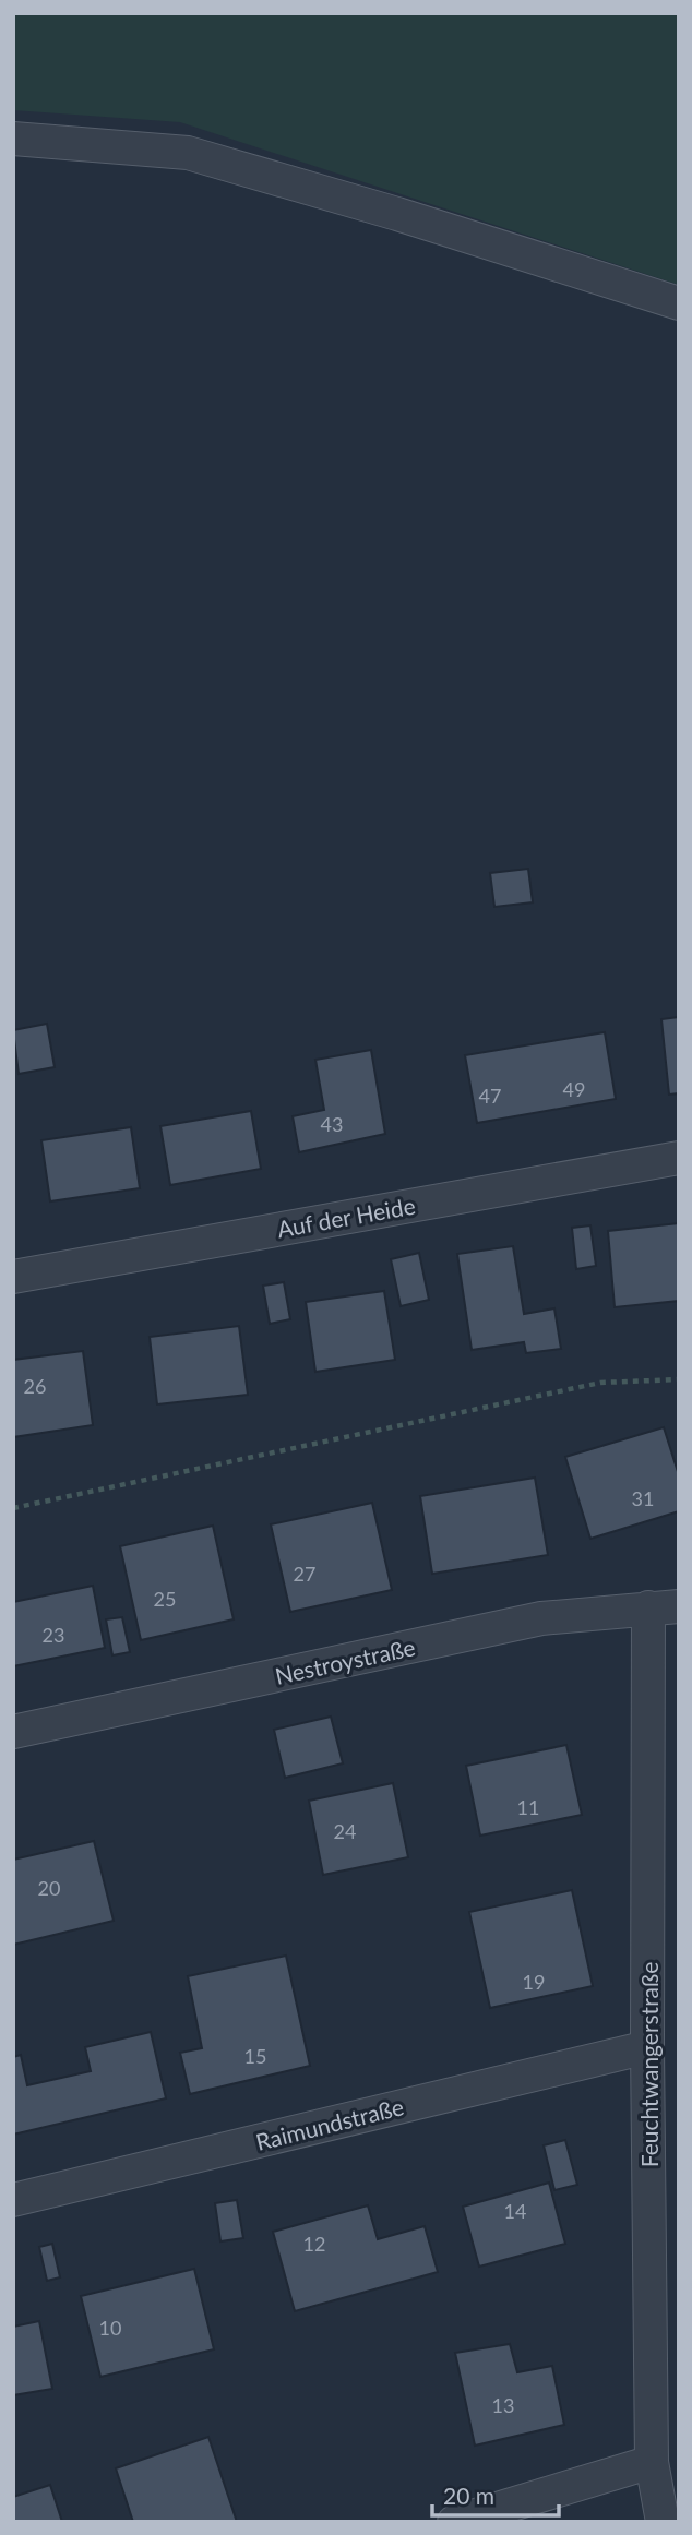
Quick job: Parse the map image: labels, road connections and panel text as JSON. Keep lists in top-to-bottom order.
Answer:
{
  "streets": {
    "street": [
      "Auf der Heide",
      "Nestroystraße",
      "Feuchtwangerstraße",
      "Raimundstraße"
    ]
  },
  "crossings": [
    ["Nestroystraße", "Feuchtwangerstraße"],
    ["Feuchtwangerstraße", "Raimundstraße"]
  ],
  "house_numbers": [
    "49",
    "47",
    "43",
    "26",
    "31",
    "27",
    "25",
    "23",
    "11",
    "24",
    "20",
    "19",
    "15",
    "14",
    "12",
    "10",
    "13"
  ],
  "scale_bar": "20 m"
}
